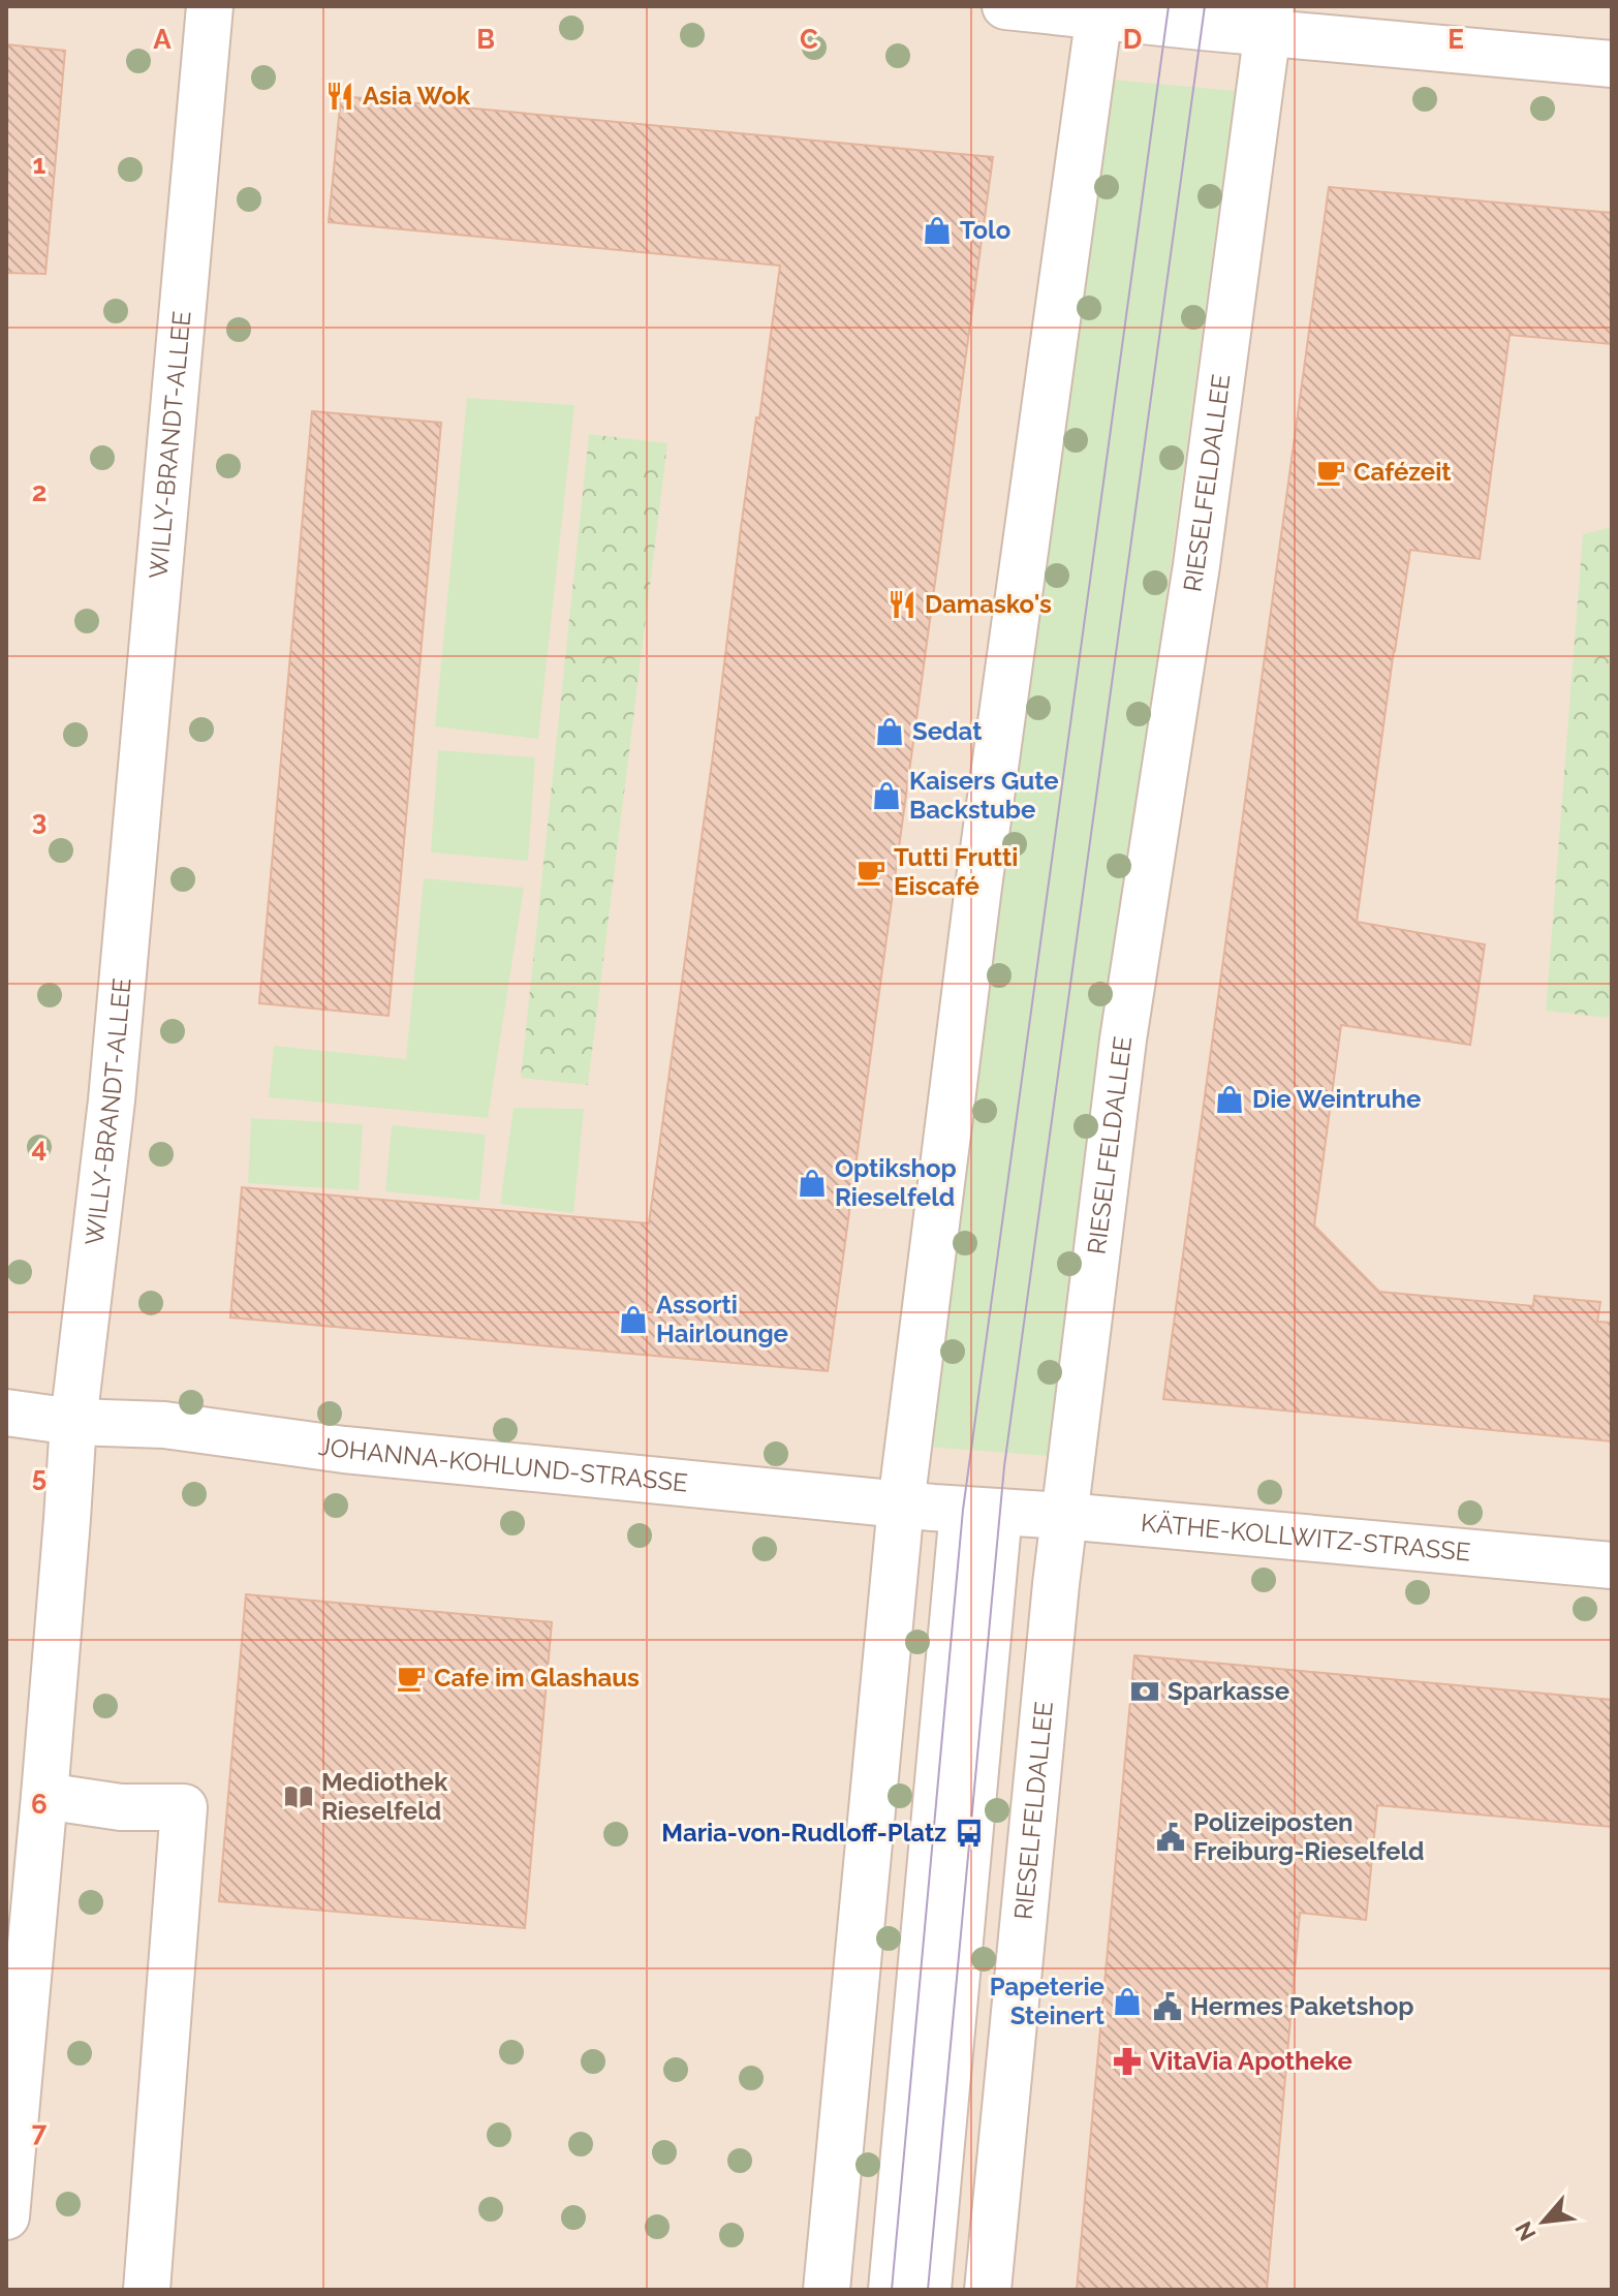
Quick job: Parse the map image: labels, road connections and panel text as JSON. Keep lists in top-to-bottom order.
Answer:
{
  "streets": {
    "street": [
      "WILLY-BRANDT-ALLEE",
      "RIESELFELDALLEE",
      "JOHANNA-KOHLUND-STRASSE",
      "KÄTHE-KOLLWITZ-STRASSE"
    ]
  },
  "crossings": [
    ["WILLY-BRANDT-ALLEE", "JOHANNA-KOHLUND-STRASSE"],
    ["RIESELFELDALLEE", "KÄTHE-KOLLWITZ-STRASSE"],
    ["JOHANNA-KOHLUND-STRASSE", "KÄTHE-KOLLWITZ-STRASSE"]
  ],
  "places": {
    "restaurant": ["Asia Wok", "Damasko's"],
    "shop": [
      "Tolo",
      "Sedat",
      "Kaisers Gute Backstube",
      "Die Weintruhe",
      "Optikshop Rieselfeld",
      "Assorti Hairlounge",
      "Papeterie Steinert"
    ],
    "cafe": ["Cafézeit", "Tutti Frutti Eiscafé", "Cafe im Glashaus"],
    "bank": ["Sparkasse"],
    "library": ["Mediothek Rieselfeld"],
    "bus stop": ["Maria-von-Rudloff-Platz"],
    "public building": ["Polizeiposten Freiburg-Rieselfeld", "Hermes Paketshop"],
    "pharmacy": ["VitaVia Apotheke"]
  },
  "north": "bottom left",
  "grid": {
    "columns": [
      "A",
      "B",
      "C",
      "D",
      "E"
    ],
    "rows": [
      "1",
      "2",
      "3",
      "4",
      "5",
      "6",
      "7"
    ]
  }
}
